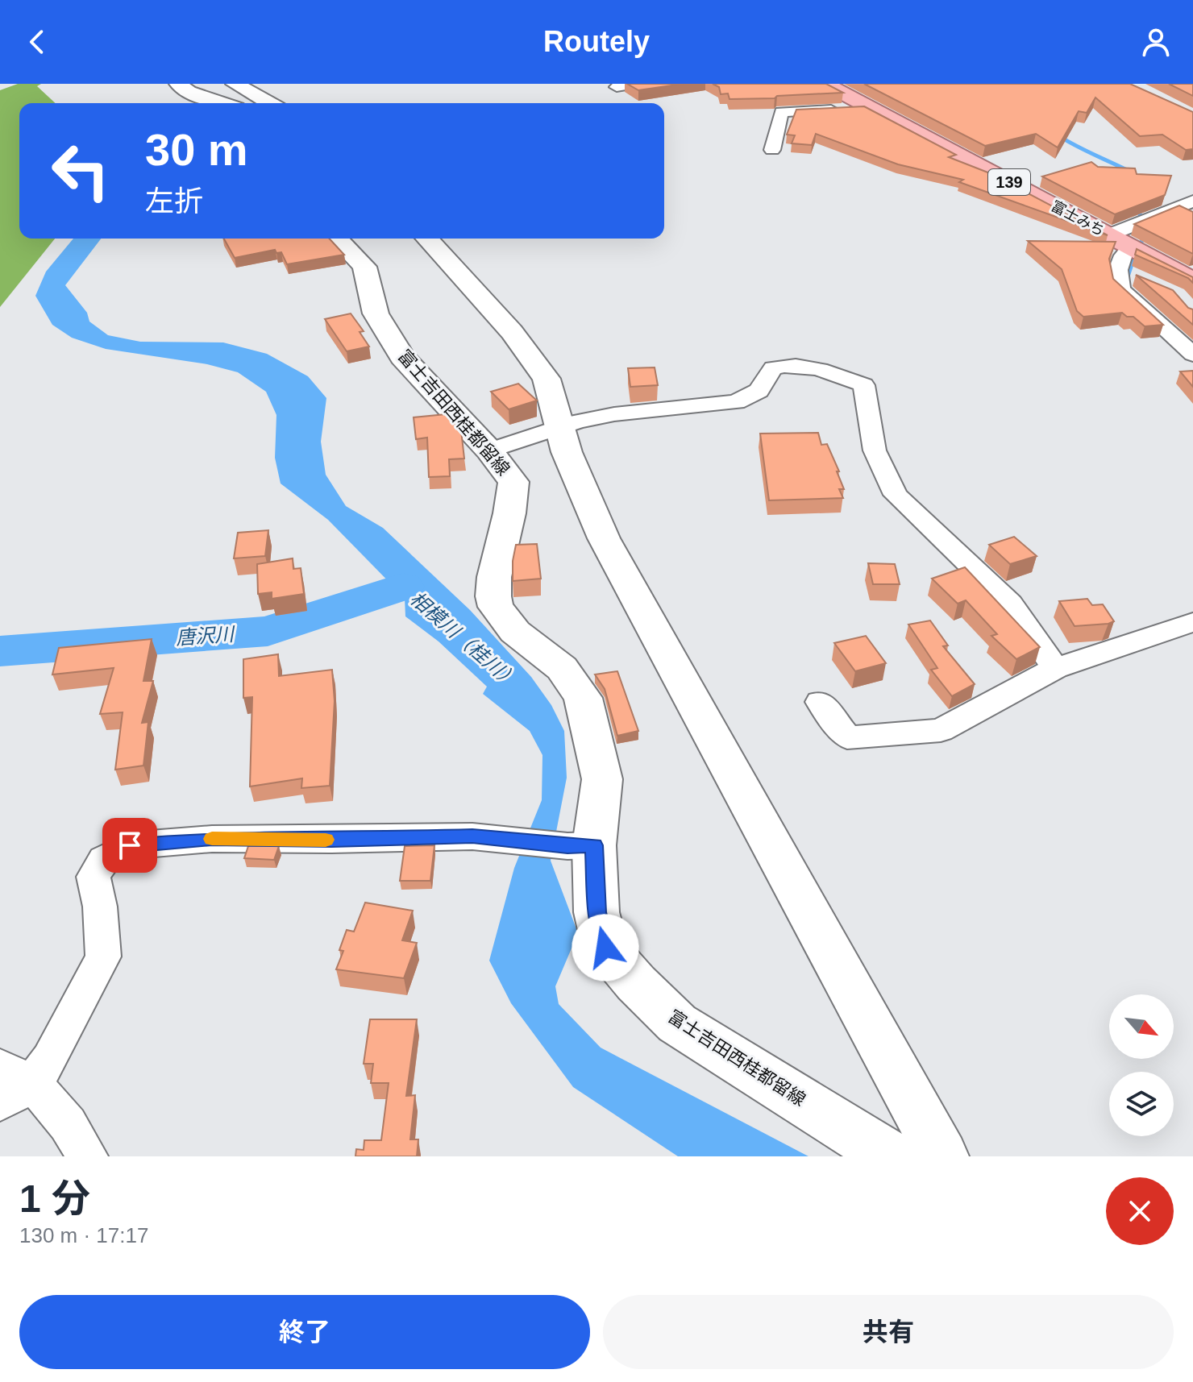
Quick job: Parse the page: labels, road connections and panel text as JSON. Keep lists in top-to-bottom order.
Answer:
{
  "streets": {
    "highway": ["139", "富士みち"],
    "main road": ["富士吉田西桂都留線"]
  },
  "water": ["唐沢川", "相模川（桂川）"],
  "north": "bottom right",
  "page": {
    "header": "Routely",
    "turn": ["30 m", "左折"],
    "heading": ["1 分", "130 m · 17:17"],
    "buttons": ["終了", "共有"]
  }
}
